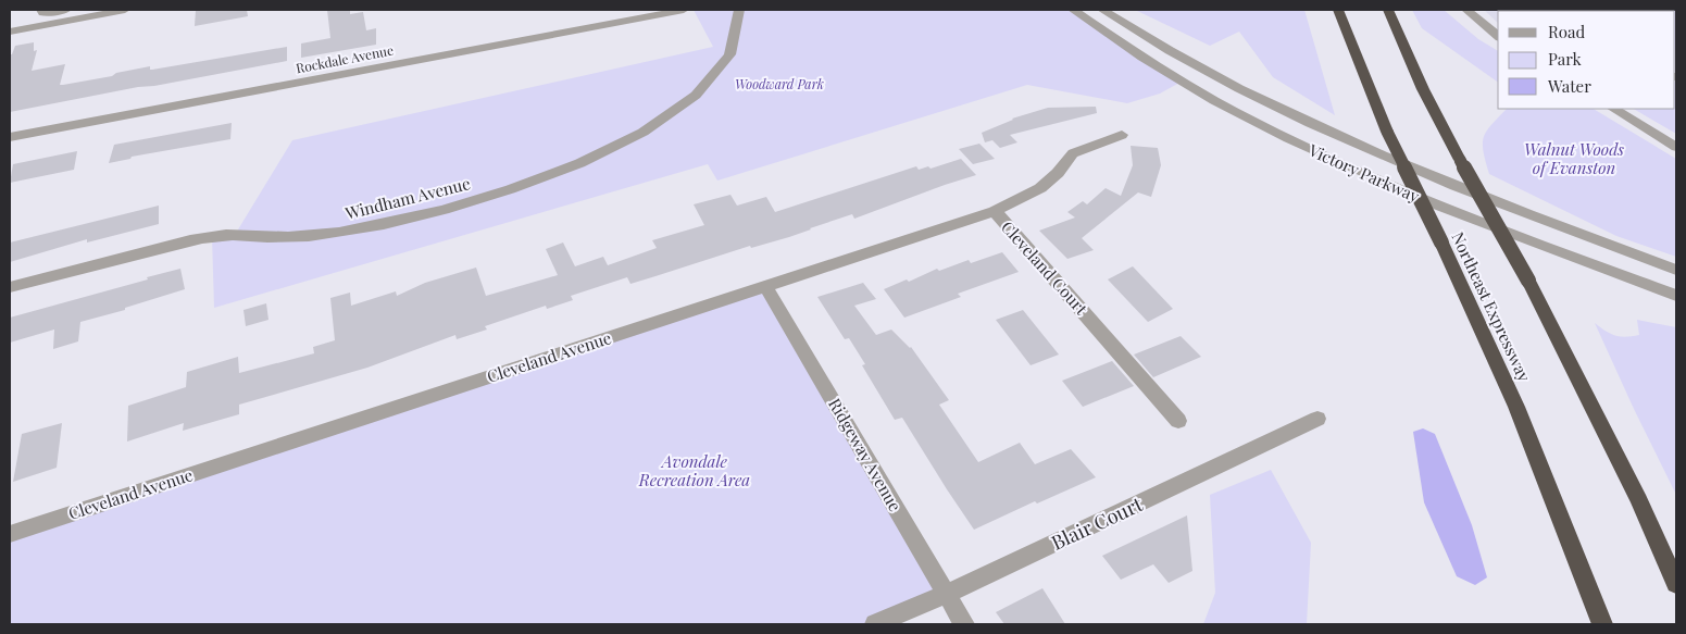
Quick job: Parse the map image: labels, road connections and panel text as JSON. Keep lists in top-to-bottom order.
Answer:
{
  "streets": {
    "highway": ["Northeast Expressway"],
    "street": [
      "Rockdale Avenue",
      "Victory Parkway",
      "Windham Avenue",
      "Cleveland Court",
      "Cleveland Avenue",
      "Ridgeway Avenue",
      "Blair Court"
    ]
  },
  "crossings": [
    ["Cleveland Court", "Cleveland Avenue"],
    ["Cleveland Avenue", "Ridgeway Avenue"],
    ["Ridgeway Avenue", "Blair Court"]
  ],
  "parks": ["Woodward Park", "Walnut Woods of Evanston", "Avondale Recreation Area"],
  "legend": ["Road", "Park", "Water"]
}
